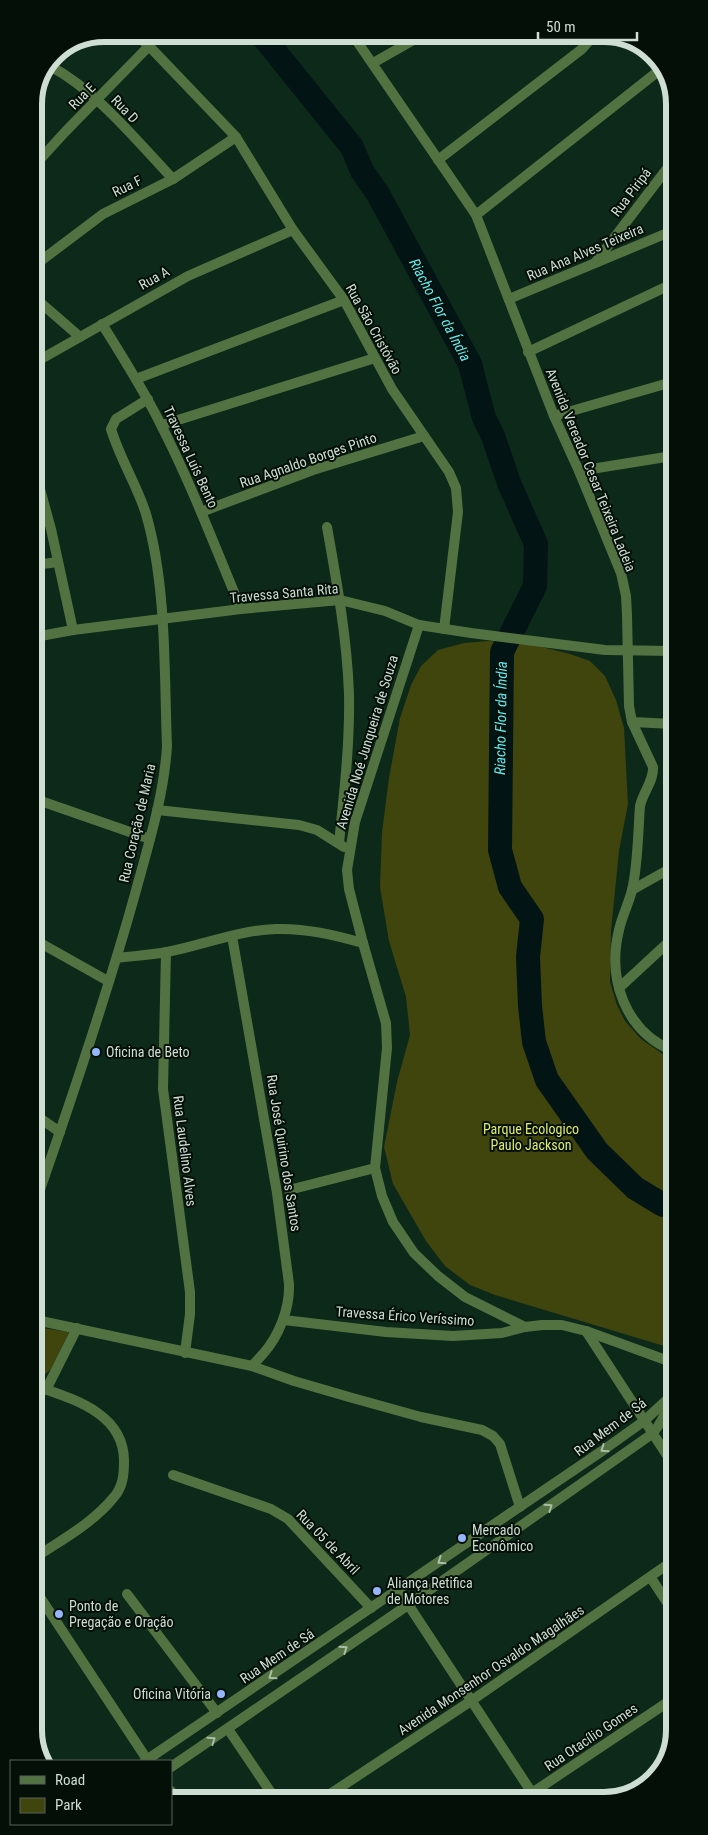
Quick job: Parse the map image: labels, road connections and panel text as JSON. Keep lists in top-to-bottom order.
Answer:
{
  "streets": {
    "street": [
      "Rua E",
      "Rua D",
      "Rua F",
      "Rua Piripá",
      "Rua Ana Alves Teixeira",
      "Rua A",
      "Rua São Cristóvão",
      "Travessa Luís Bento",
      "Rua Agnaldo Borges Pinto",
      "Avenida Vereador Cesar Teixeira Ladeia",
      "Travessa Santa Rita",
      "Avenida Noé Junqueira de Souza",
      "Rua Coração de Maria",
      "Rua Laudelino Alves",
      "Rua José Quirino dos Santos",
      "Travessa Érico Veríssimo",
      "Rua Mem de Sá",
      "Rua 05 de Abril",
      "Avenida Monsenhor Osvaldo Magalhães",
      "Rua Otacílio Gomes"
    ]
  },
  "crossings": [
    ["Rua E", "Rua D"],
    ["Rua E", "Rua São Cristóvão"],
    ["Rua D", "Rua F"],
    ["Rua F", "Rua São Cristóvão"],
    ["Rua Piripá", "Rua Ana Alves Teixeira"],
    ["Rua Ana Alves Teixeira", "Avenida Vereador Cesar Teixeira Ladeia"],
    ["Rua A", "Rua São Cristóvão"],
    ["Rua A", "Travessa Luís Bento"],
    ["Rua São Cristóvão", "Rua Agnaldo Borges Pinto"],
    ["Rua São Cristóvão", "Travessa Santa Rita"],
    ["Travessa Luís Bento", "Rua Agnaldo Borges Pinto"],
    ["Travessa Luís Bento", "Travessa Santa Rita"],
    ["Travessa Luís Bento", "Rua Coração de Maria"],
    ["Avenida Vereador Cesar Teixeira Ladeia", "Travessa Santa Rita"],
    ["Travessa Santa Rita", "Avenida Noé Junqueira de Souza"],
    ["Travessa Santa Rita", "Rua Coração de Maria"],
    ["Avenida Noé Junqueira de Souza", "Travessa Érico Veríssimo"],
    ["Rua José Quirino dos Santos", "Travessa Érico Veríssimo"],
    ["Rua Mem de Sá", "Rua 05 de Abril"]
  ],
  "water": ["Riacho Flor da Índia"],
  "parks": ["Parque Ecologico Paulo Jackson"],
  "places": [
    "Oficina de Beto",
    "Mercado Econômico",
    "Aliança Retifica de Motores",
    "Ponto de Pregação e Oração",
    "Oficina Vitória"
  ],
  "legend": ["Road", "Park"],
  "scale_bar": "50 m"
}
